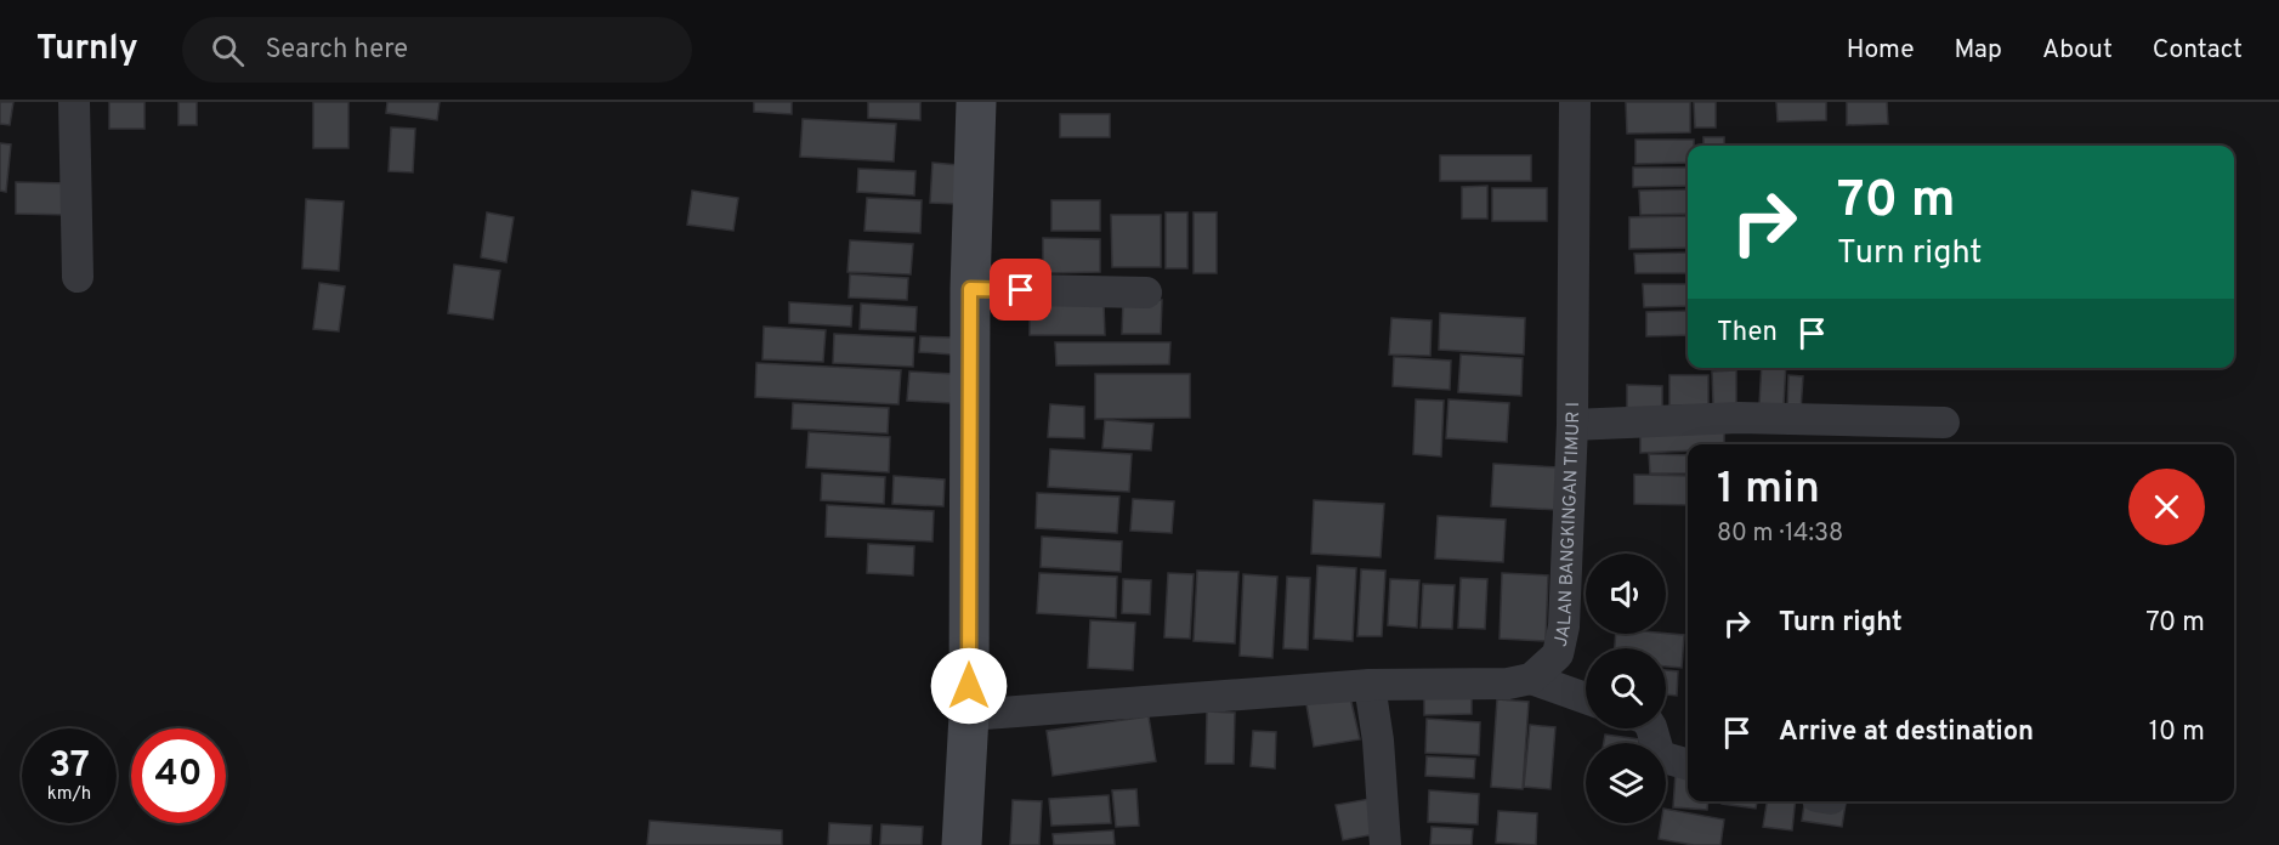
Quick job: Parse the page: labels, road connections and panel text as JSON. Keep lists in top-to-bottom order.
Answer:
{
  "streets": {
    "street": ["JALAN BANGKINGAN TIMUR I"]
  },
  "page": {
    "header": "Turnly",
    "search": "Search here",
    "nav": [
      "Home",
      "Map",
      "About",
      "Contact"
    ],
    "turn": ["70 m", "Turn right"],
    "then": "Then",
    "heading": ["1 min", "80 m · 14:38"],
    "list": [
      {
        "name": "Turn right",
        "value": "70 m"
      },
      {
        "name": "Arrive at destination",
        "value": "10 m"
      }
    ],
    "speed": "37 km/h",
    "limit": "40"
  }
}
